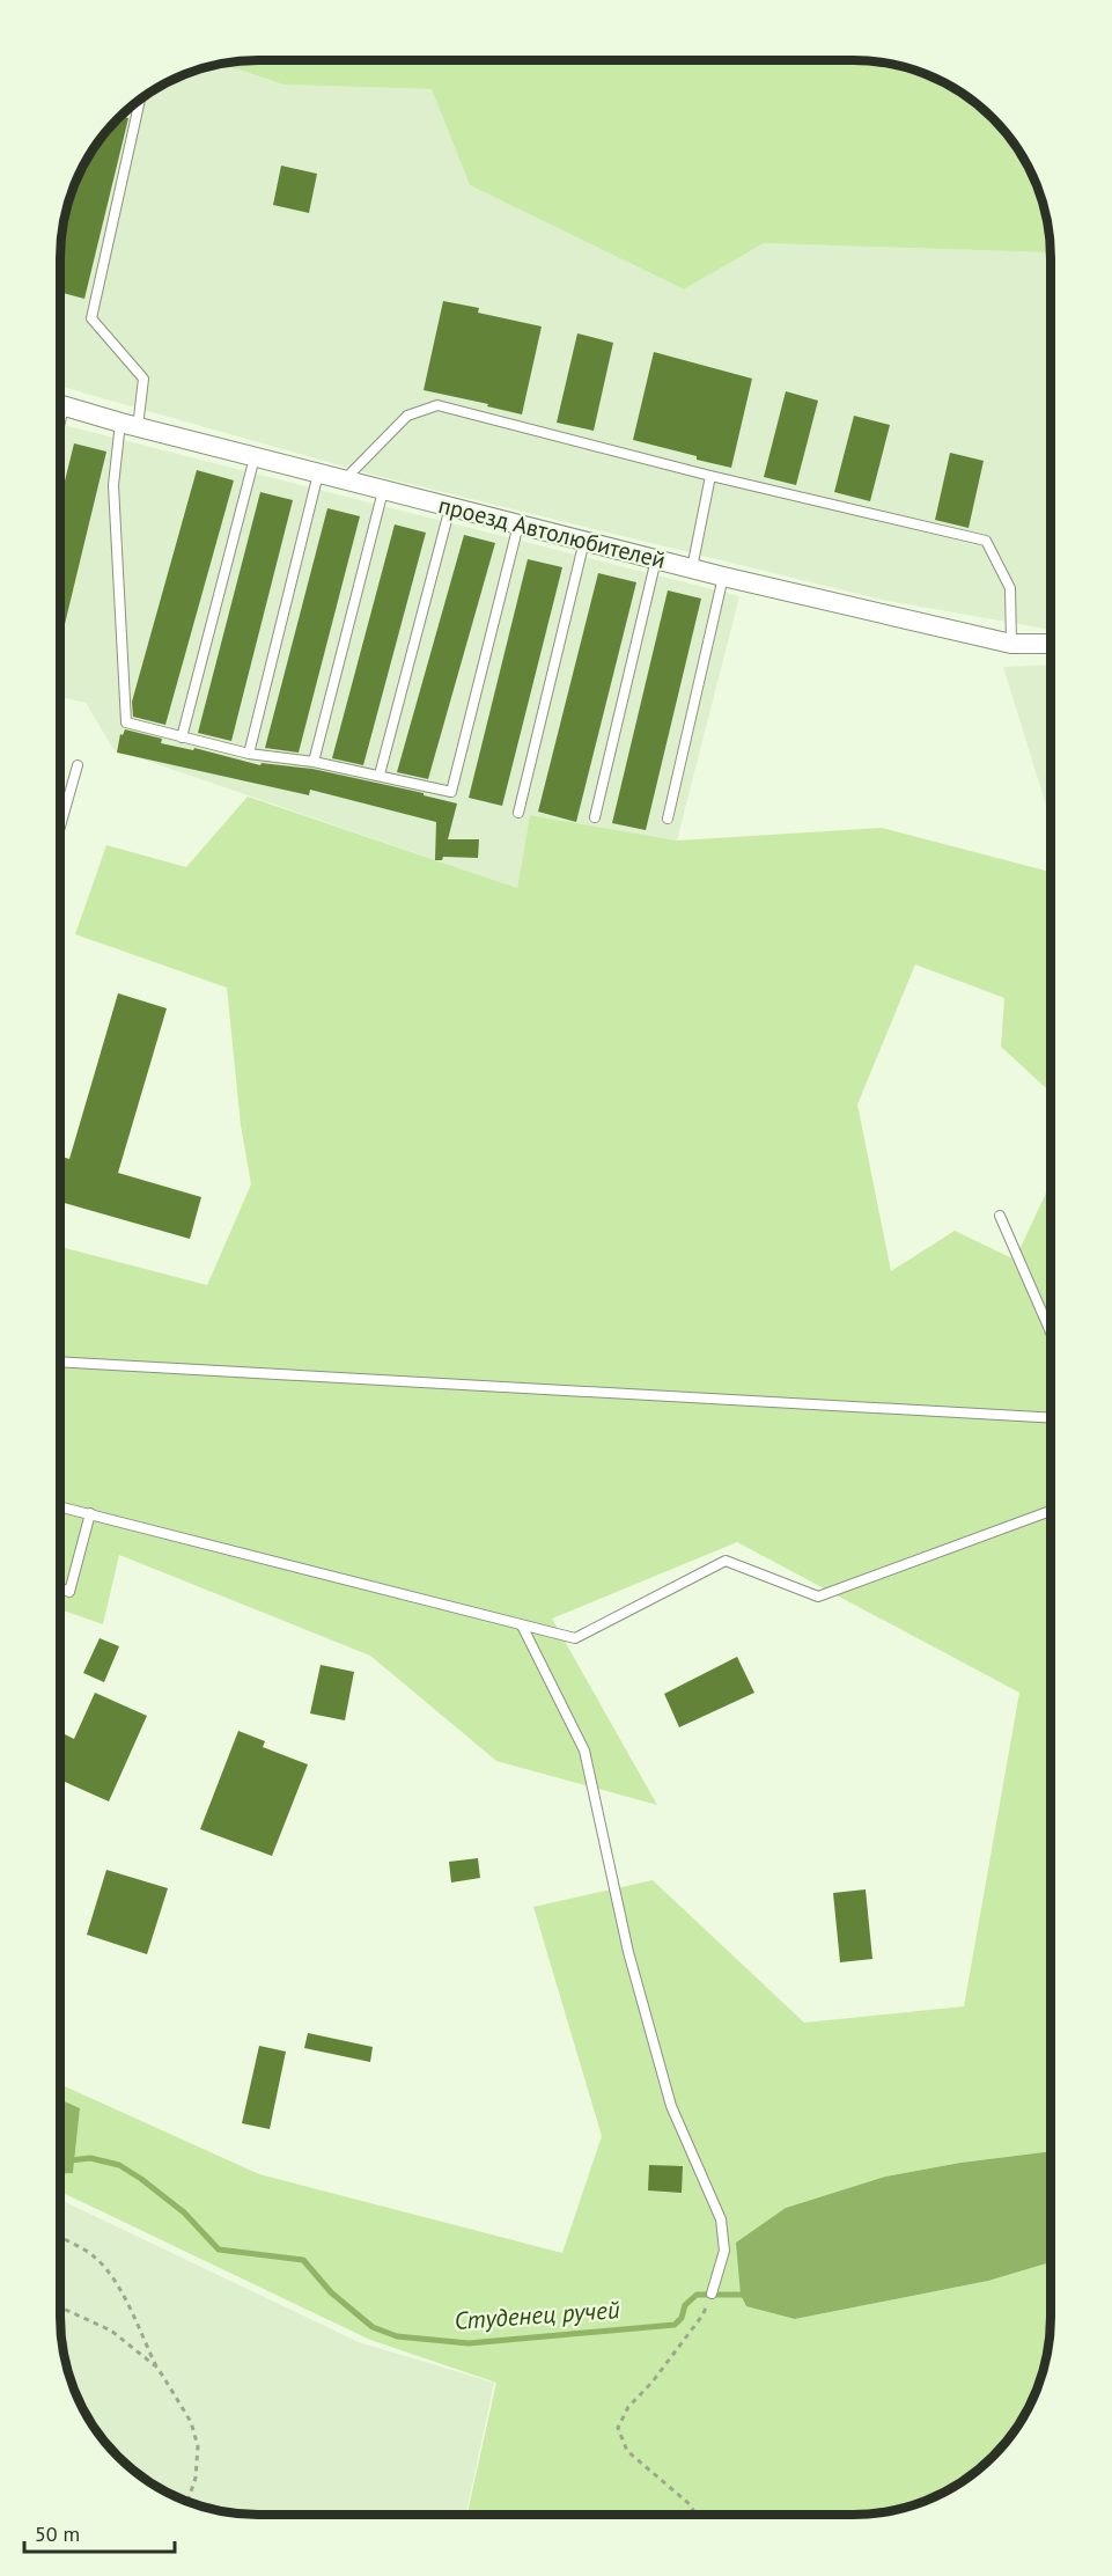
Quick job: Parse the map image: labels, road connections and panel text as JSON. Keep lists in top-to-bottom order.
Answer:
{
  "streets": {
    "street": ["проезд Автолюбителей"]
  },
  "water": ["Студенец ручей"],
  "scale_bar": "50 m"
}
